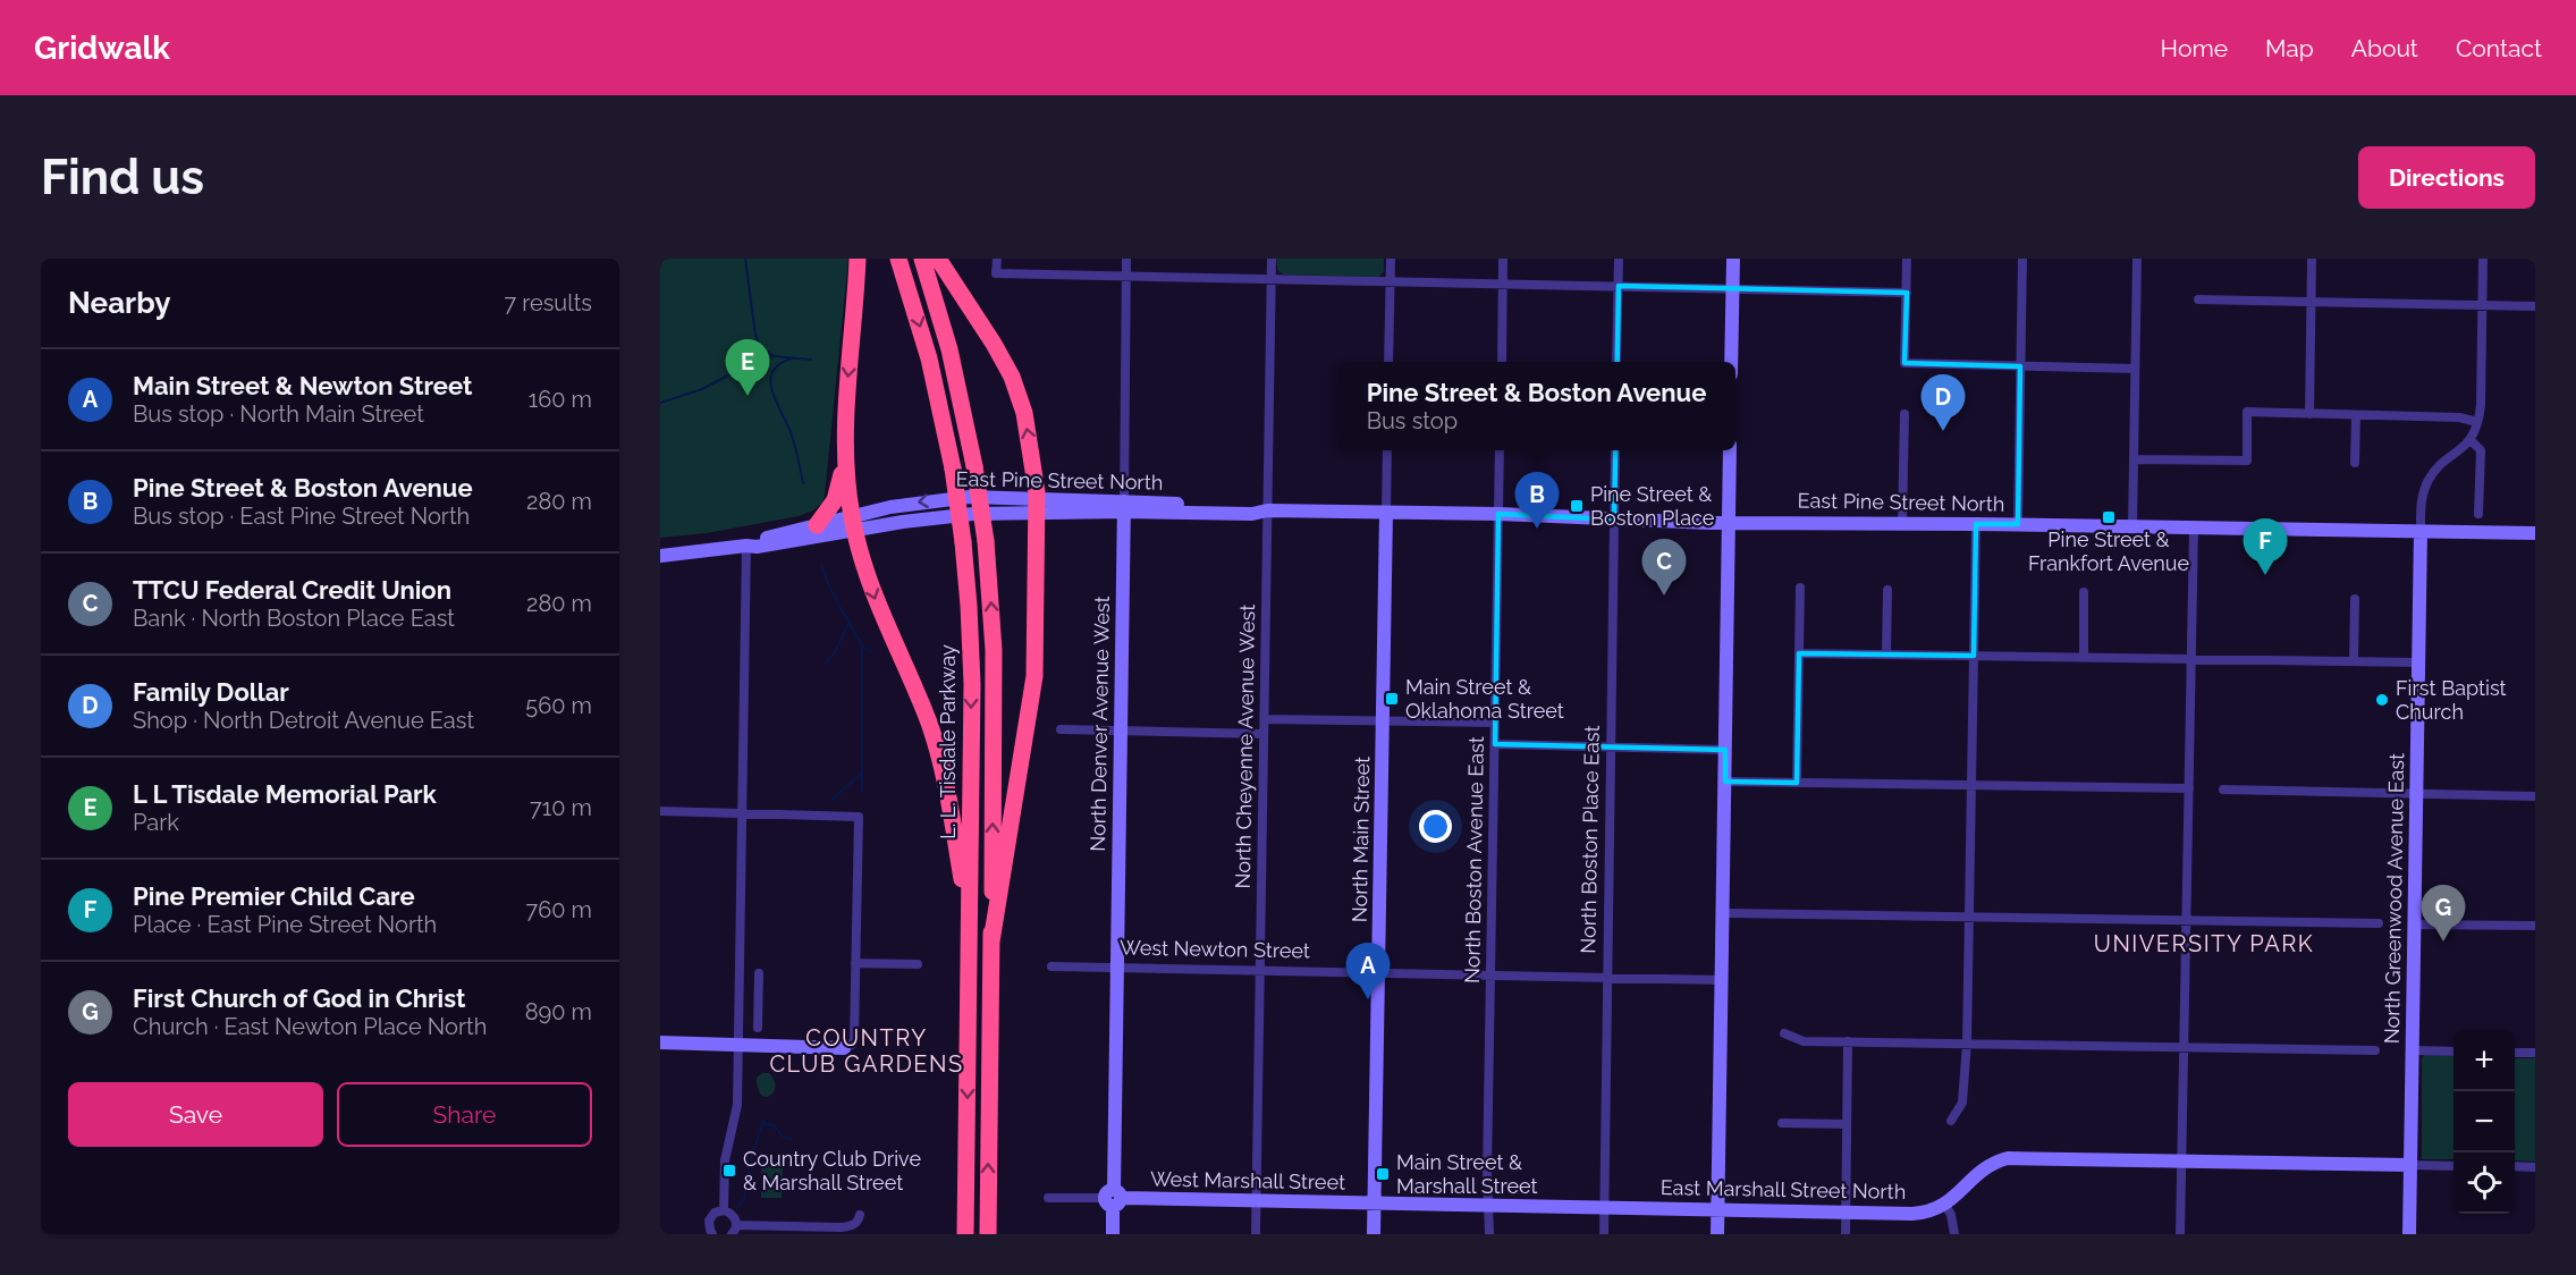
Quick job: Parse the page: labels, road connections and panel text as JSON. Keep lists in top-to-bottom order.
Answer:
{
  "streets": {
    "highway": ["L. L. Tisdale Parkway"],
    "street": [
      "East Pine Street North",
      "North Denver Avenue West",
      "North Cheyenne Avenue West",
      "North Main Street",
      "North Boston Place East",
      "North Boston Avenue East",
      "North Greenwood Avenue East",
      "West Newton Street",
      "West Marshall Street",
      "East Marshall Street North"
    ]
  },
  "crossings": [
    ["East Pine Street North", "North Denver Avenue West"],
    ["East Pine Street North", "North Cheyenne Avenue West"],
    ["East Pine Street North", "North Main Street"],
    ["East Pine Street North", "North Boston Place East"],
    ["East Pine Street North", "North Boston Avenue East"],
    ["East Pine Street North", "North Greenwood Avenue East"],
    ["North Denver Avenue West", "West Newton Street"],
    ["North Denver Avenue West", "West Marshall Street"],
    ["North Cheyenne Avenue West", "West Newton Street"],
    ["North Cheyenne Avenue West", "West Marshall Street"],
    ["North Main Street", "West Newton Street"],
    ["North Main Street", "West Marshall Street"],
    ["North Main Street", "East Marshall Street North"],
    ["North Boston Place East", "West Newton Street"],
    ["North Boston Place East", "East Marshall Street North"],
    ["North Boston Avenue East", "West Newton Street"],
    ["North Boston Avenue East", "East Marshall Street North"],
    ["North Greenwood Avenue East", "East Marshall Street North"],
    ["West Marshall Street", "East Marshall Street North"]
  ],
  "districts": ["UNIVERSITY PARK", "COUNTRY CLUB GARDENS"],
  "places": {
    "transit": [
      "Pine Street & Boston Place",
      "Pine Street & Frankfort Avenue",
      "Main Street & Oklahoma Street",
      "Country Club Drive & Marshall Street",
      "Main Street & Marshall Street"
    ],
    "other": ["First Baptist Church"]
  },
  "page": {
    "header": "Gridwalk",
    "nav": [
      "Home",
      "Map",
      "About",
      "Contact"
    ],
    "buttons": [
      "Directions",
      ["Save", "Share"]
    ],
    "title": "Find us",
    "heading": ["Nearby", "7 results"],
    "pins": [
      "E",
      "D",
      "B",
      "F",
      "C",
      "G",
      "A"
    ],
    "list": [
      {
        "mark": "A",
        "name": "Main Street & Newton Street",
        "note": "Bus stop · North Main Street",
        "value": "160 m"
      },
      {
        "mark": "B",
        "name": "Pine Street & Boston Avenue",
        "note": "Bus stop · East Pine Street North",
        "value": "280 m"
      },
      {
        "mark": "C",
        "name": "TTCU Federal Credit Union",
        "note": "Bank · North Boston Place East",
        "value": "280 m"
      },
      {
        "mark": "D",
        "name": "Family Dollar",
        "note": "Shop · North Detroit Avenue East",
        "value": "560 m"
      },
      {
        "mark": "E",
        "name": "L L Tisdale Memorial Park",
        "note": "Park",
        "value": "710 m"
      },
      {
        "mark": "F",
        "name": "Pine Premier Child Care",
        "note": "Place · East Pine Street North",
        "value": "760 m"
      },
      {
        "mark": "G",
        "name": "First Church of God in Christ",
        "note": "Church · East Newton Place North",
        "value": "890 m"
      }
    ],
    "popup": ["Pine Street & Boston Avenue", "Bus stop"],
    "map_buttons": ["+", "−"]
  }
}
